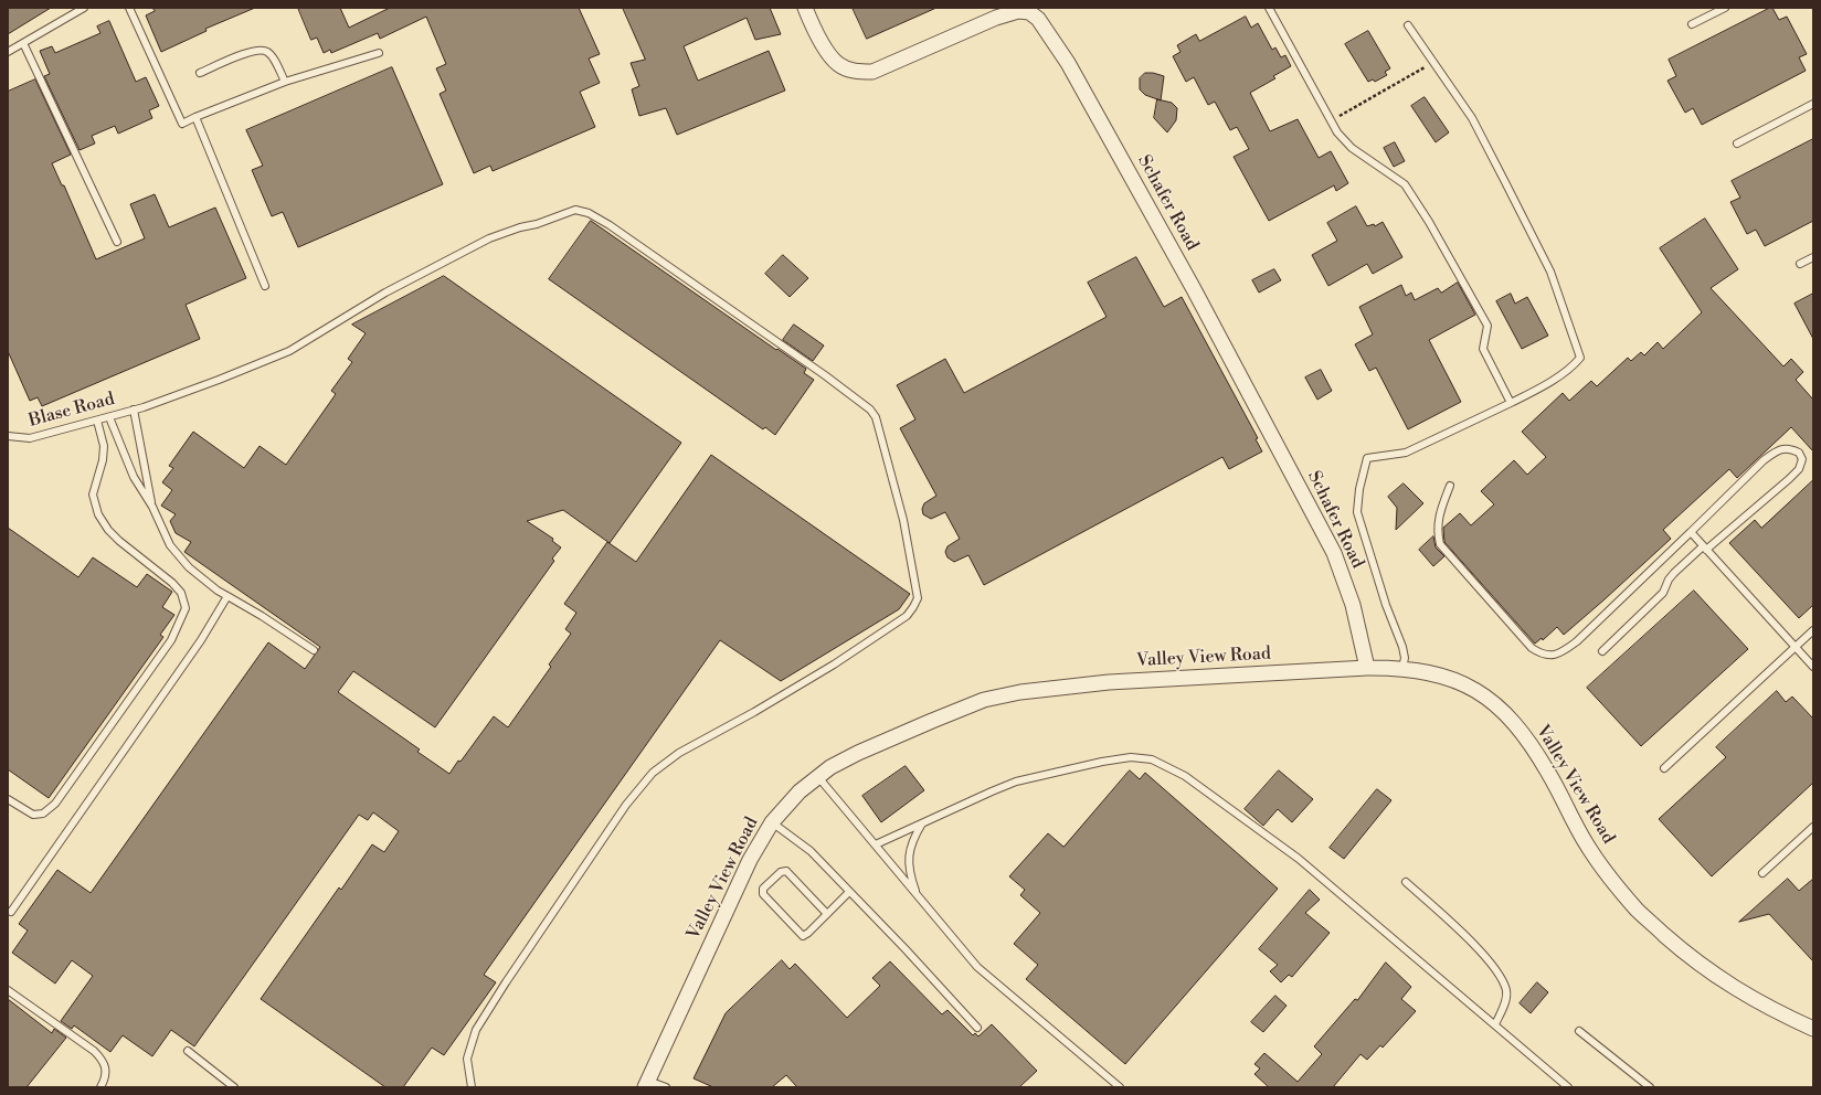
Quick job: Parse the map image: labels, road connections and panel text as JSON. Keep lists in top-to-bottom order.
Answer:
{
  "streets": {
    "street": ["Schafer Road", "Valley View Road"],
    "lane": ["Blase Road"]
  },
  "crossings": [
    ["Schafer Road", "Valley View Road"]
  ]
}
